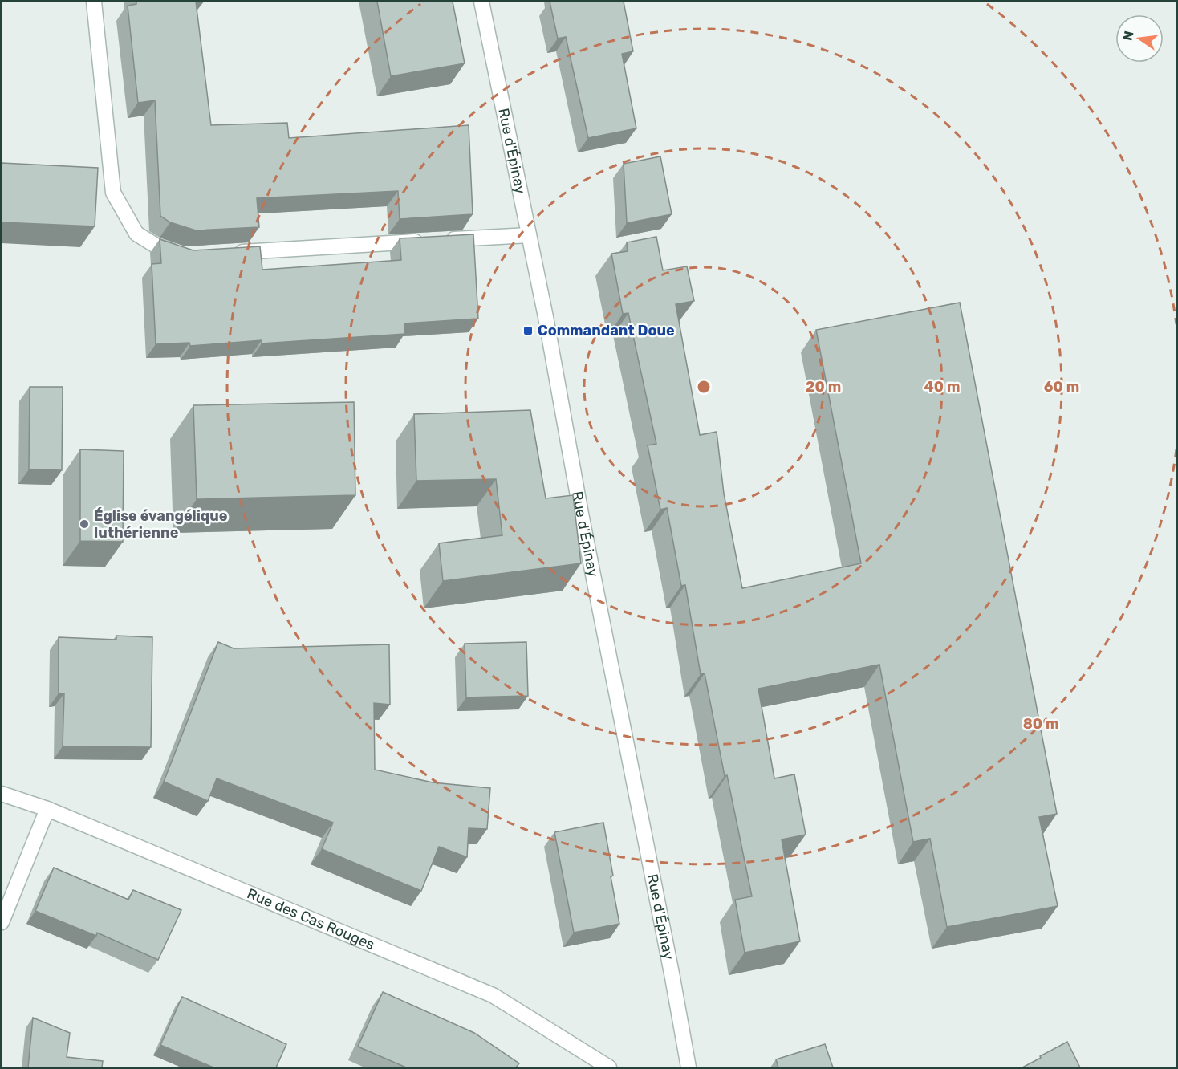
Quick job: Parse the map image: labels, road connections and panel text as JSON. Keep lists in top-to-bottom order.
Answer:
{
  "streets": {
    "street": ["Rue d'Épinay", "Rue des Cas Rouges"]
  },
  "places": {
    "transit": ["Commandant Doue"],
    "other": ["Église évangélique luthérienne"]
  },
  "north": "left",
  "rings": [
    "20 m",
    "40 m",
    "60 m",
    "80 m"
  ]
}
